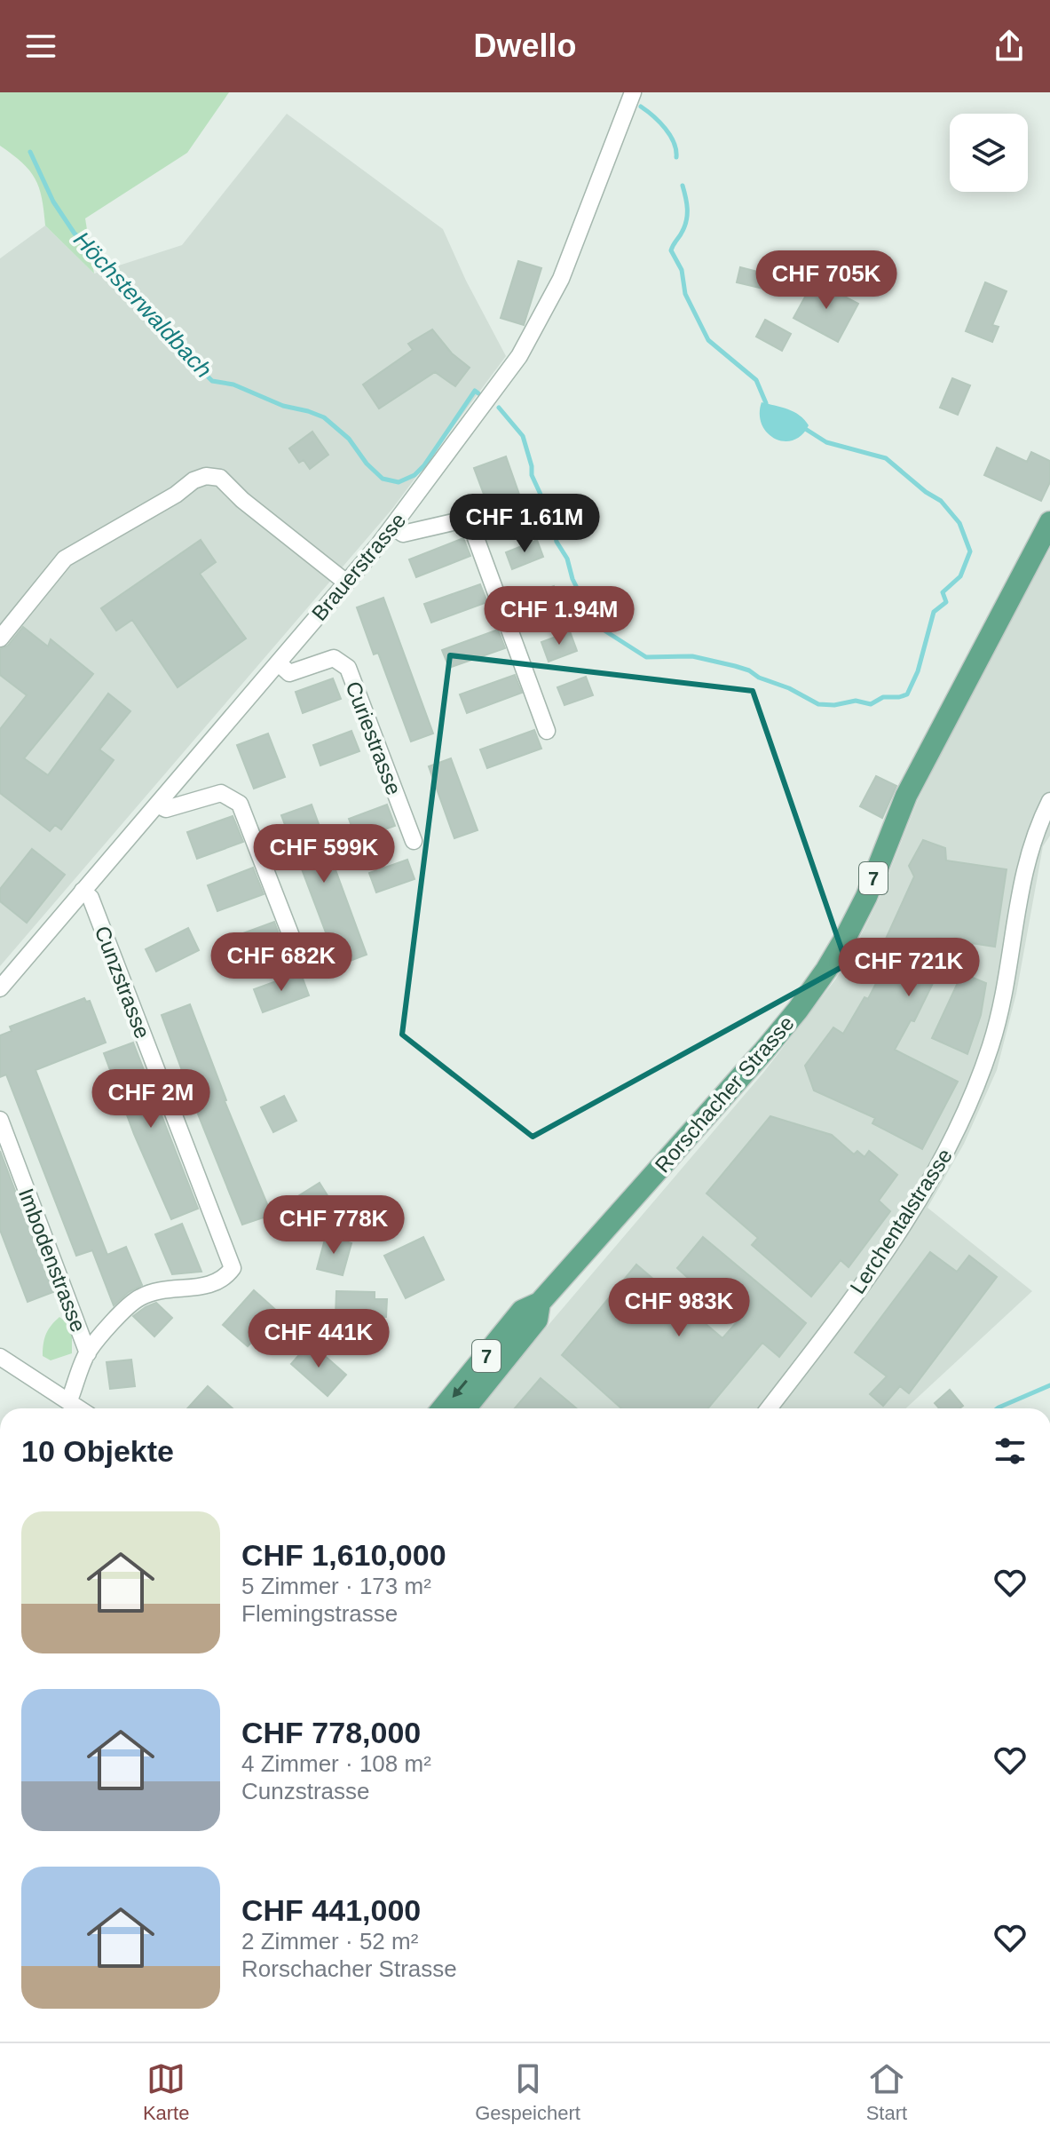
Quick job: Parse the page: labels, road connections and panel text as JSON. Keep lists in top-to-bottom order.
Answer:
{
  "streets": {
    "main road": ["7", "Rorschacher Strasse"],
    "street": [
      "Brauerstrasse",
      "Curiestrasse",
      "Cunzstrasse",
      "Lerchentalstrasse",
      "Imbodenstrasse"
    ]
  },
  "crossings": [
    ["Brauerstrasse", "Curiestrasse"],
    ["Brauerstrasse", "Cunzstrasse"],
    ["Cunzstrasse", "Imbodenstrasse"]
  ],
  "water": ["Höchsterwaldbach"],
  "page": {
    "header": "Dwello",
    "price": [
      "CHF 705K",
      "CHF 1.61M",
      "CHF 1.94M",
      "CHF 599K",
      "CHF 682K",
      "CHF 721K",
      "CHF 2M",
      "CHF 778K",
      "CHF 983K",
      "CHF 441K"
    ],
    "heading": "10 Objekte",
    "list": [
      {
        "name": "CHF 1,610,000",
        "note": "5 Zimmer · 173 m² · Flemingstrasse"
      },
      {
        "name": "CHF 778,000",
        "note": "4 Zimmer · 108 m² · Cunzstrasse"
      },
      {
        "name": "CHF 441,000",
        "note": "2 Zimmer · 52 m² · Rorschacher Strasse"
      }
    ],
    "tabs": ["Karte", "Gespeichert", "Start"]
  }
}
